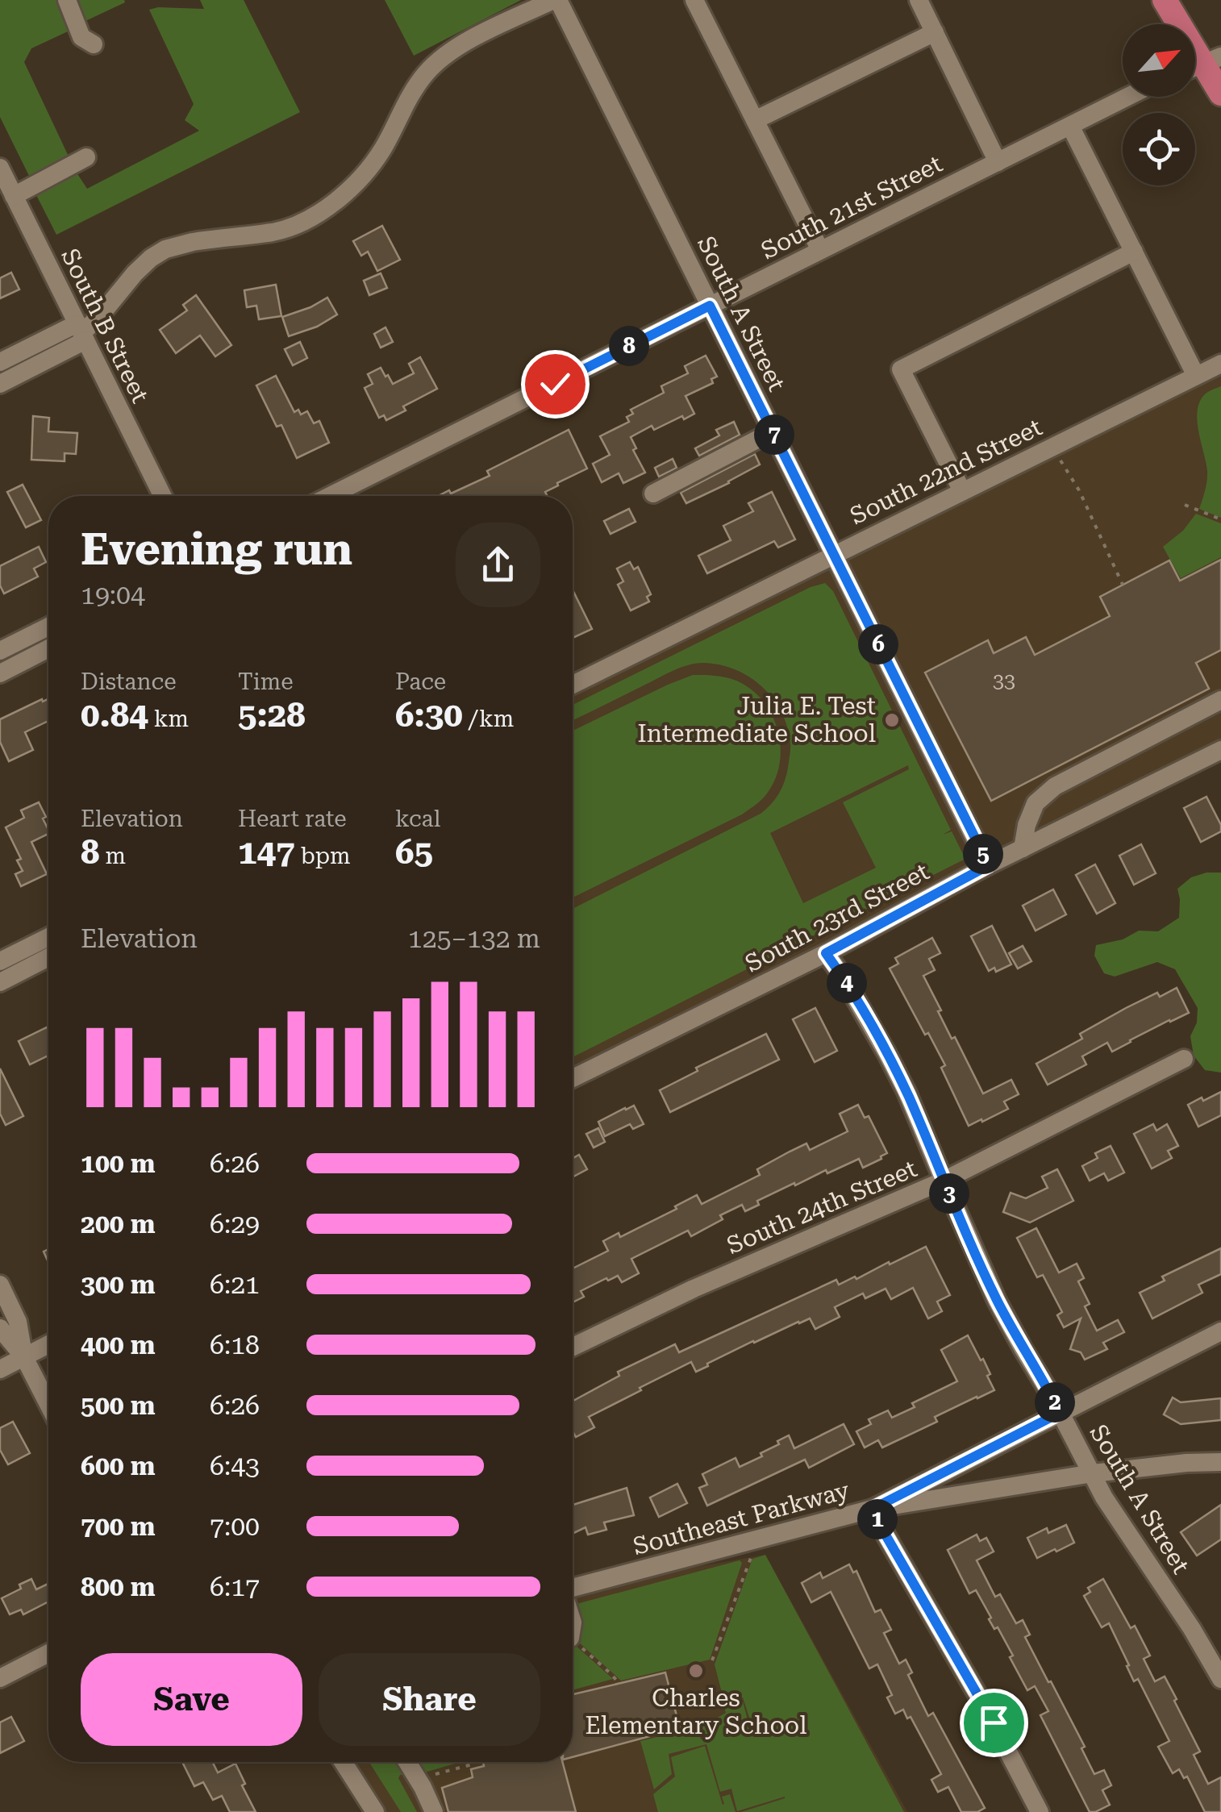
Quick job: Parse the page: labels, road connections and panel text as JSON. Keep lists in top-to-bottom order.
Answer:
{
  "streets": {
    "street": [
      "South 21st Street",
      "South A Street",
      "South B Street",
      "South 22nd Street",
      "South 23rd Street",
      "South 24th Street",
      "Southeast Parkway"
    ]
  },
  "crossings": [
    ["South 21st Street", "South A Street"],
    ["South A Street", "South 22nd Street"],
    ["South A Street", "South 23rd Street"],
    ["South A Street", "South 24th Street"],
    ["South A Street", "Southeast Parkway"]
  ],
  "places": ["Julia E. Test Intermediate School", "Charles Elementary School"],
  "house_numbers": ["33"],
  "north": "top right",
  "page": {
    "pins": [
      "8",
      "7",
      "6",
      "5",
      "4",
      "3",
      "2",
      "1"
    ],
    "heading": ["Evening run", "19:04"],
    "stats": [
      ["Distance", "0.84 km"],
      ["Time", "5:28"],
      ["Pace", "6:30 /km"],
      ["Elevation", "8 m"],
      ["Heart rate", "147 bpm"],
      ["kcal", "65"]
    ],
    "chart": ["Elevation", "125–132 m"],
    "list": [
      {
        "name": "100 m",
        "note": "6:26"
      },
      {
        "name": "200 m",
        "note": "6:29"
      },
      {
        "name": "300 m",
        "note": "6:21"
      },
      {
        "name": "400 m",
        "note": "6:18"
      },
      {
        "name": "500 m",
        "note": "6:26"
      },
      {
        "name": "600 m",
        "note": "6:43"
      },
      {
        "name": "700 m",
        "note": "7:00"
      },
      {
        "name": "800 m",
        "note": "6:17"
      }
    ],
    "buttons": ["Save", "Share"]
  }
}
